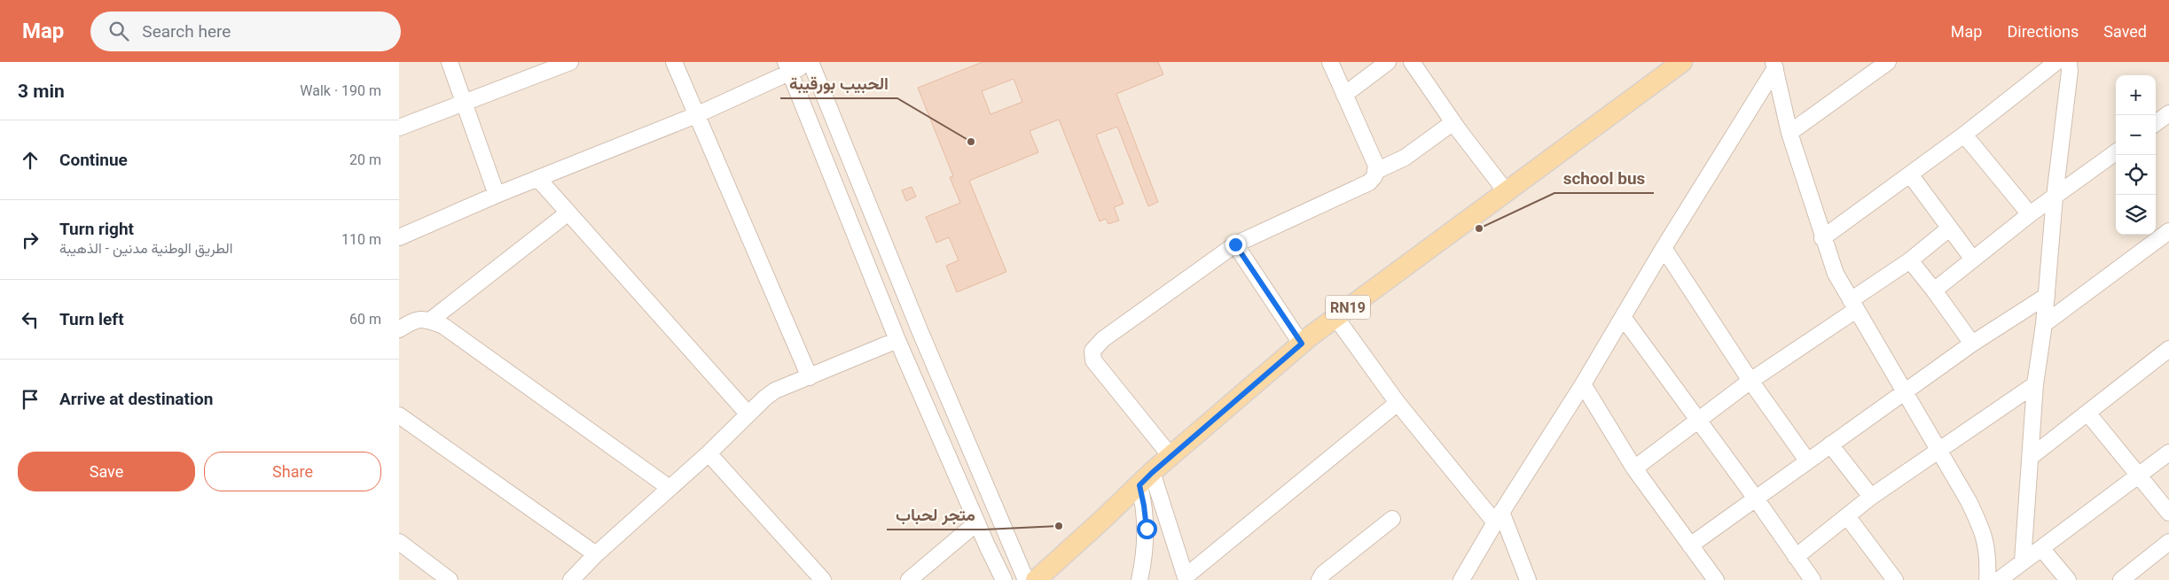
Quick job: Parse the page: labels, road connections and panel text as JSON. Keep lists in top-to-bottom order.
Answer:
{
  "streets": {
    "main road": ["RN19"]
  },
  "places": ["الحبيب بورقيبة", "school bus", "متجر لحباب"],
  "page": {
    "header": "Map",
    "search": "Search here",
    "nav": ["Map", "Directions", "Saved"],
    "heading": ["3 min", "Walk · 190 m"],
    "map_buttons": ["+", "−"],
    "list": [
      ["Continue", "20 m"],
      ["Turn right", "الطريق الوطنية مدنين - الذهيبة", "110 m"],
      ["Turn left", "60 m"],
      "Arrive at destination"
    ],
    "buttons": ["Save", "Share"]
  }
}
